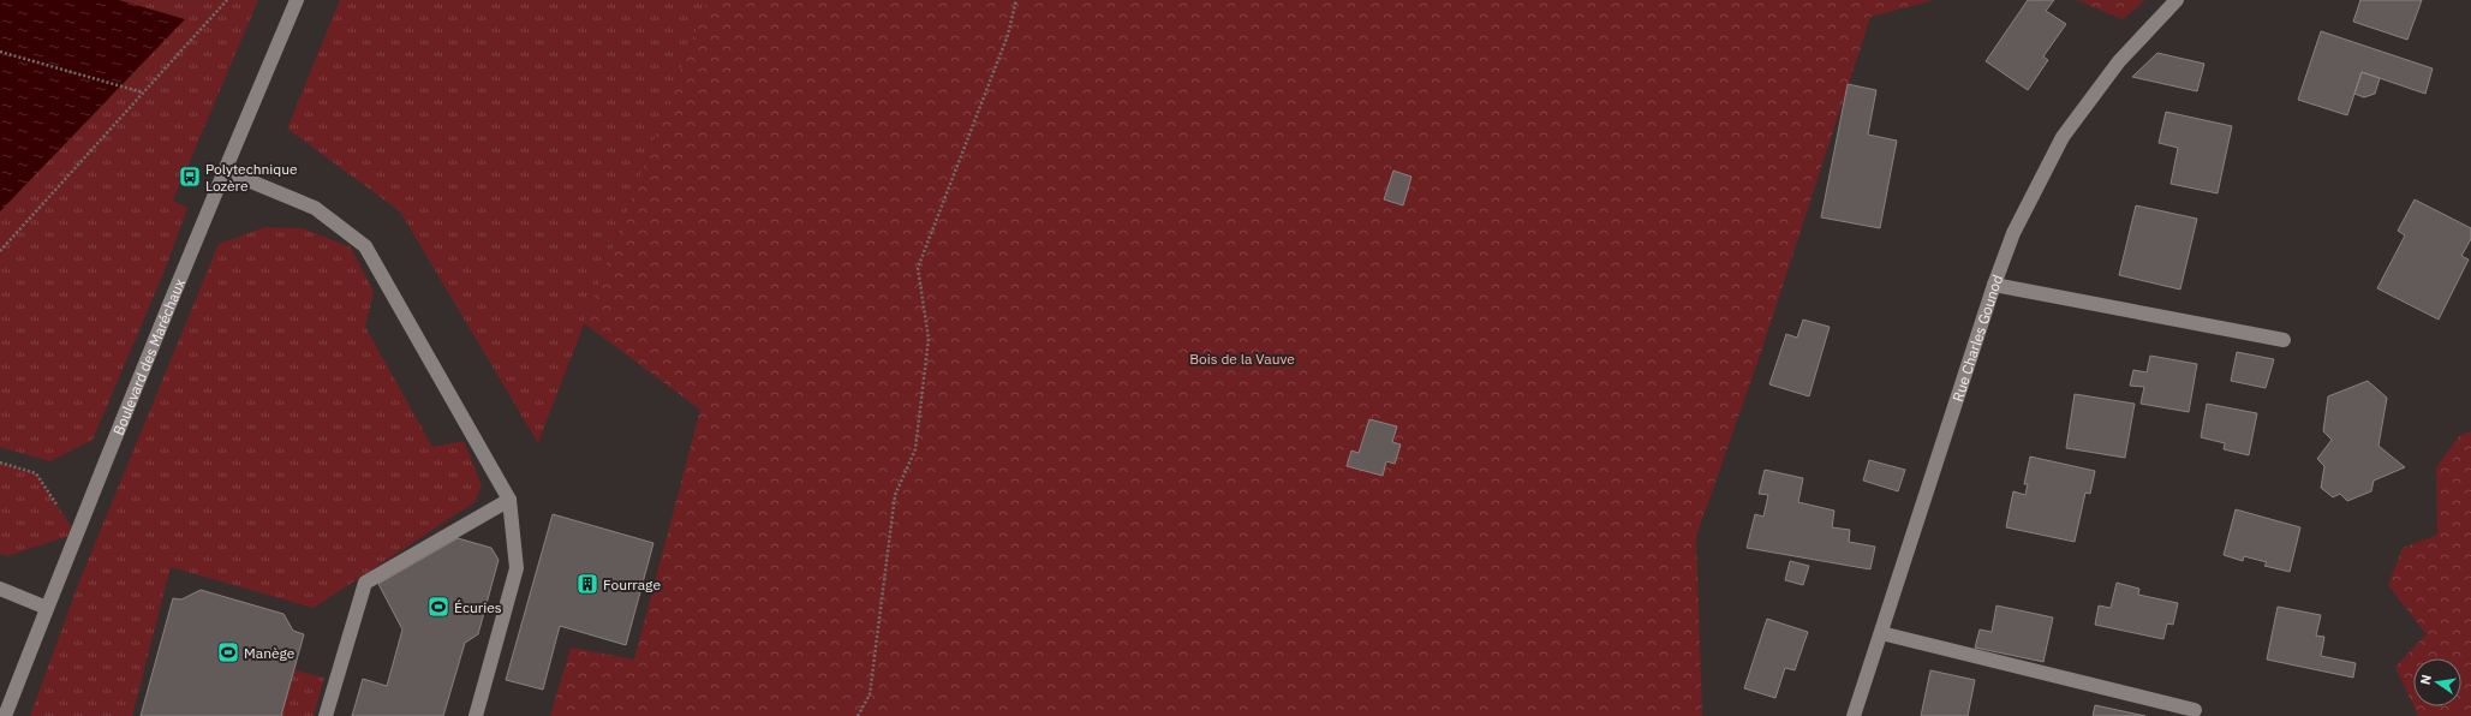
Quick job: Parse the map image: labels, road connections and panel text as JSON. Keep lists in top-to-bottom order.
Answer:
{
  "streets": {
    "street": ["Rue Charles Gounod", "Boulevard des Maréchaux"]
  },
  "parks": ["Bois de la Vauve"],
  "places": {
    "bus stop": ["Polytechnique Lozère"],
    "building": ["Fourrage"],
    "sports": ["Écuries", "Manège"]
  },
  "north": "left"
}
